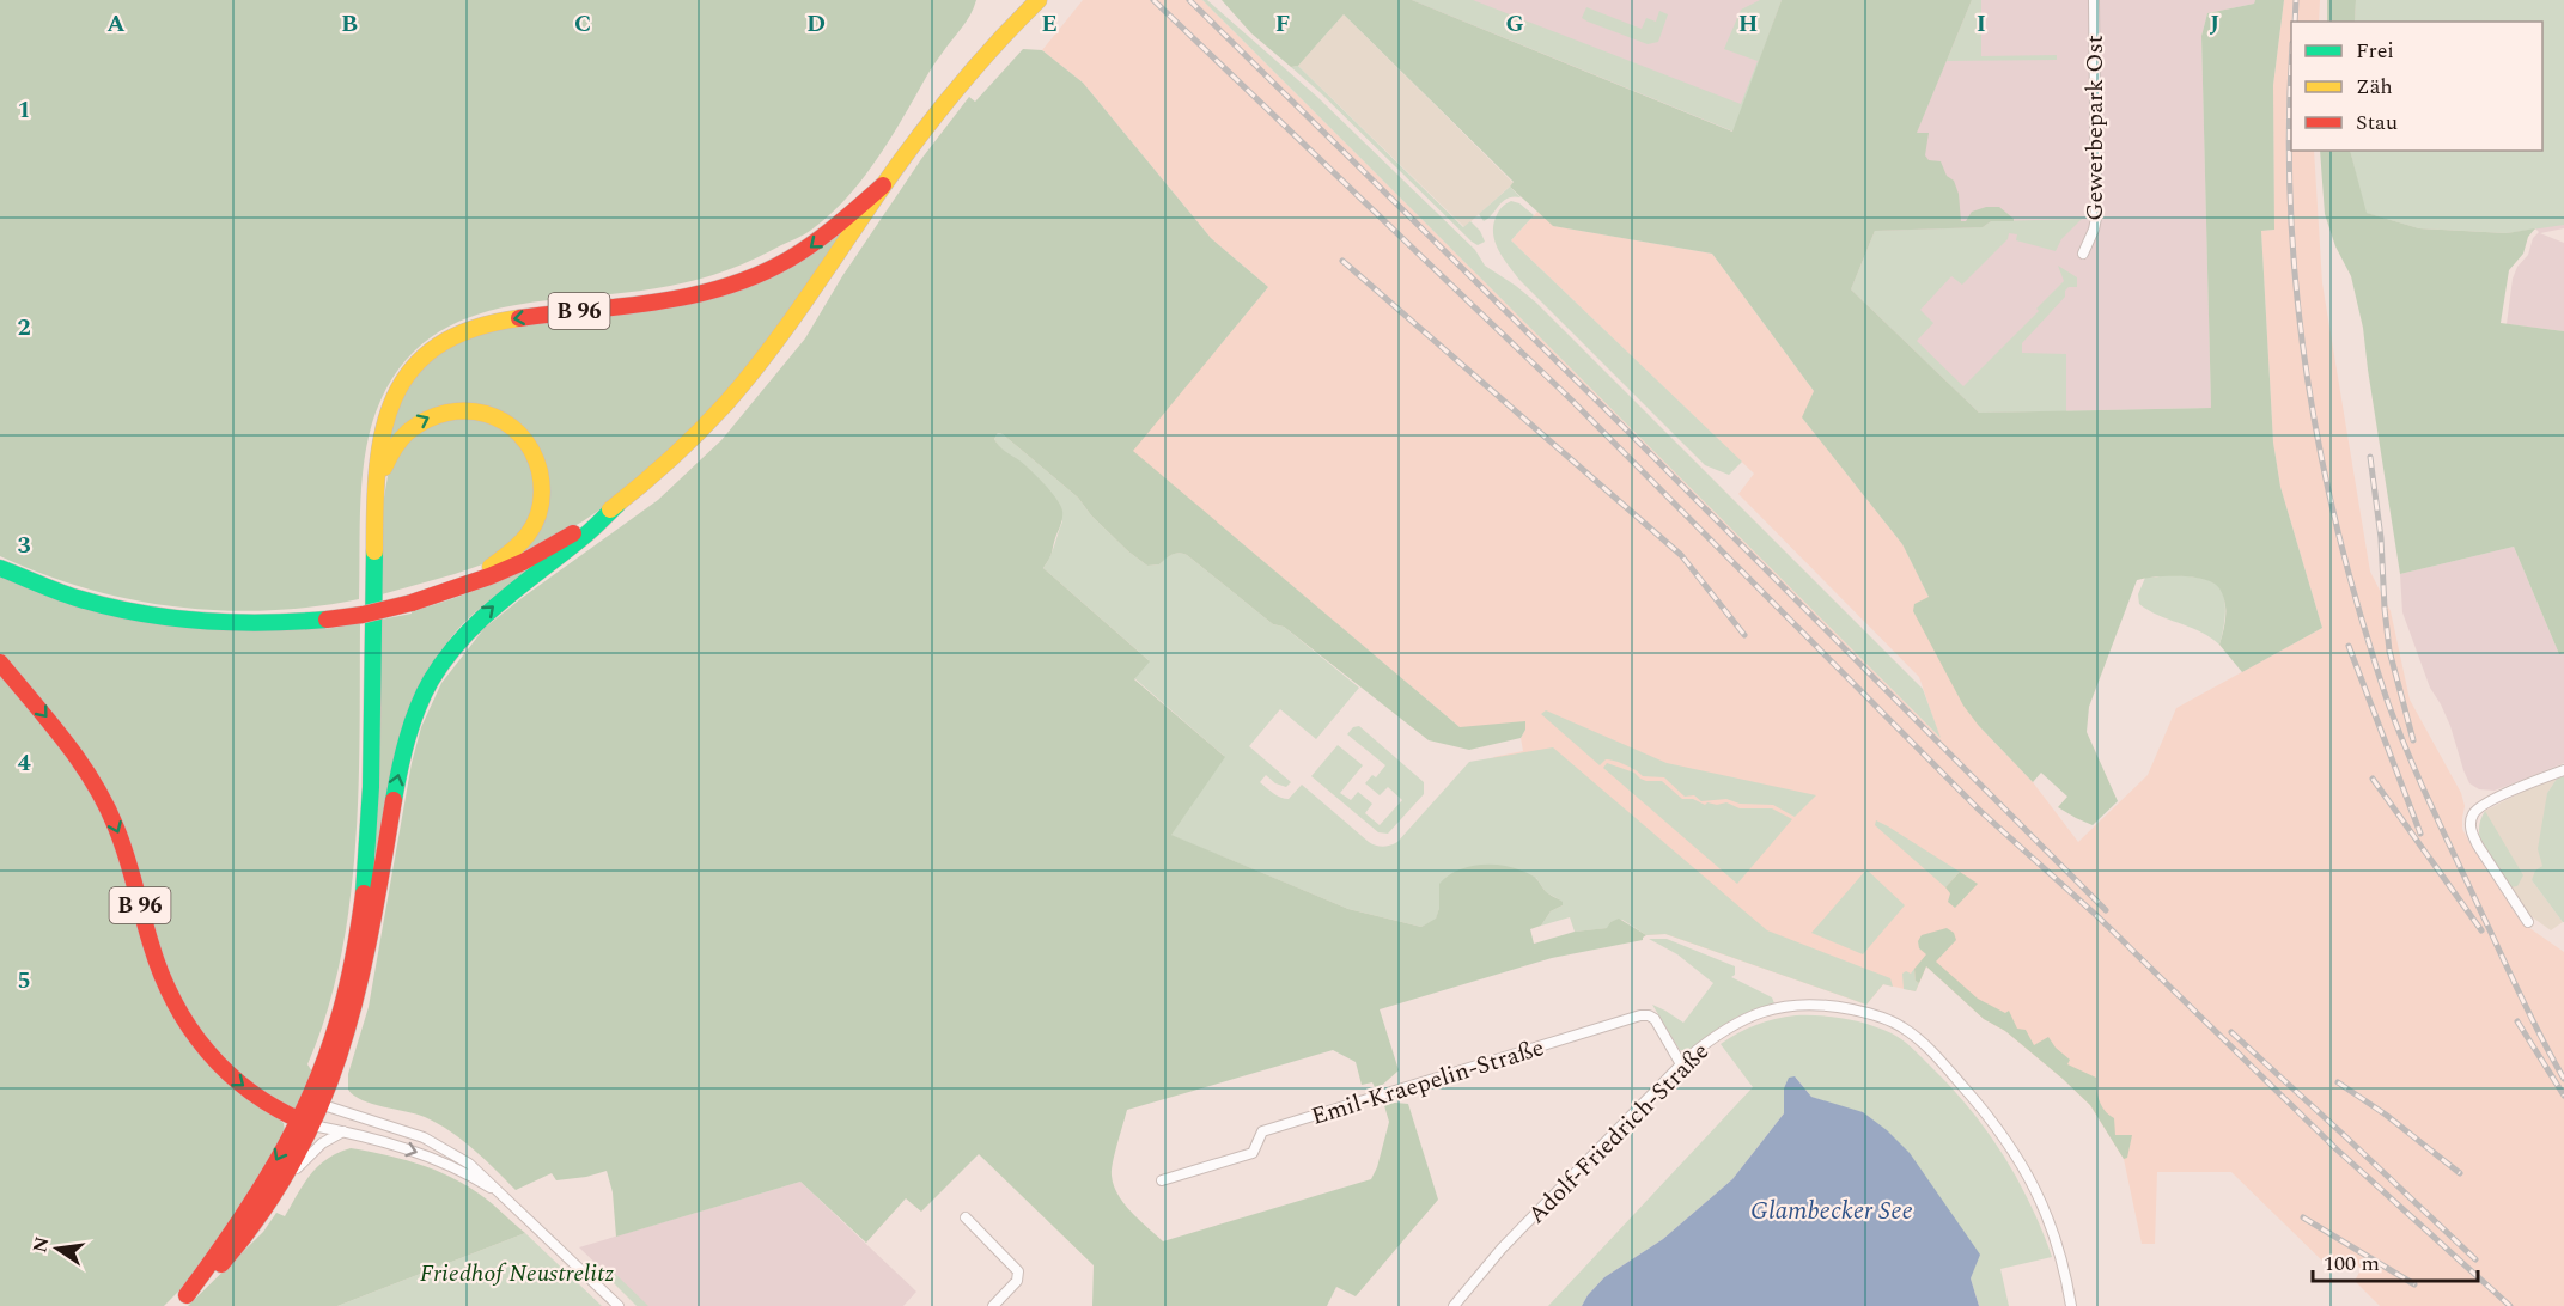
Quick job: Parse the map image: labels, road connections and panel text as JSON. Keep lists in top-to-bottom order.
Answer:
{
  "streets": {
    "main road": ["B 96"],
    "street": ["Gewerbepark Ost", "Emil-Kraepelin-Straße", "Adolf-Friedrich-Straße"]
  },
  "crossings": [
    ["Emil-Kraepelin-Straße", "Adolf-Friedrich-Straße"]
  ],
  "water": ["Glambecker See"],
  "parks": ["Friedhof Neustrelitz"],
  "legend": ["Frei", "Zäh", "Stau"],
  "scale_bar": "100 m",
  "north": "left",
  "grid": {
    "columns": [
      "A",
      "B",
      "C",
      "D",
      "E",
      "F",
      "G",
      "H",
      "I",
      "J"
    ],
    "rows": [
      "1",
      "2",
      "3",
      "4",
      "5"
    ]
  }
}
